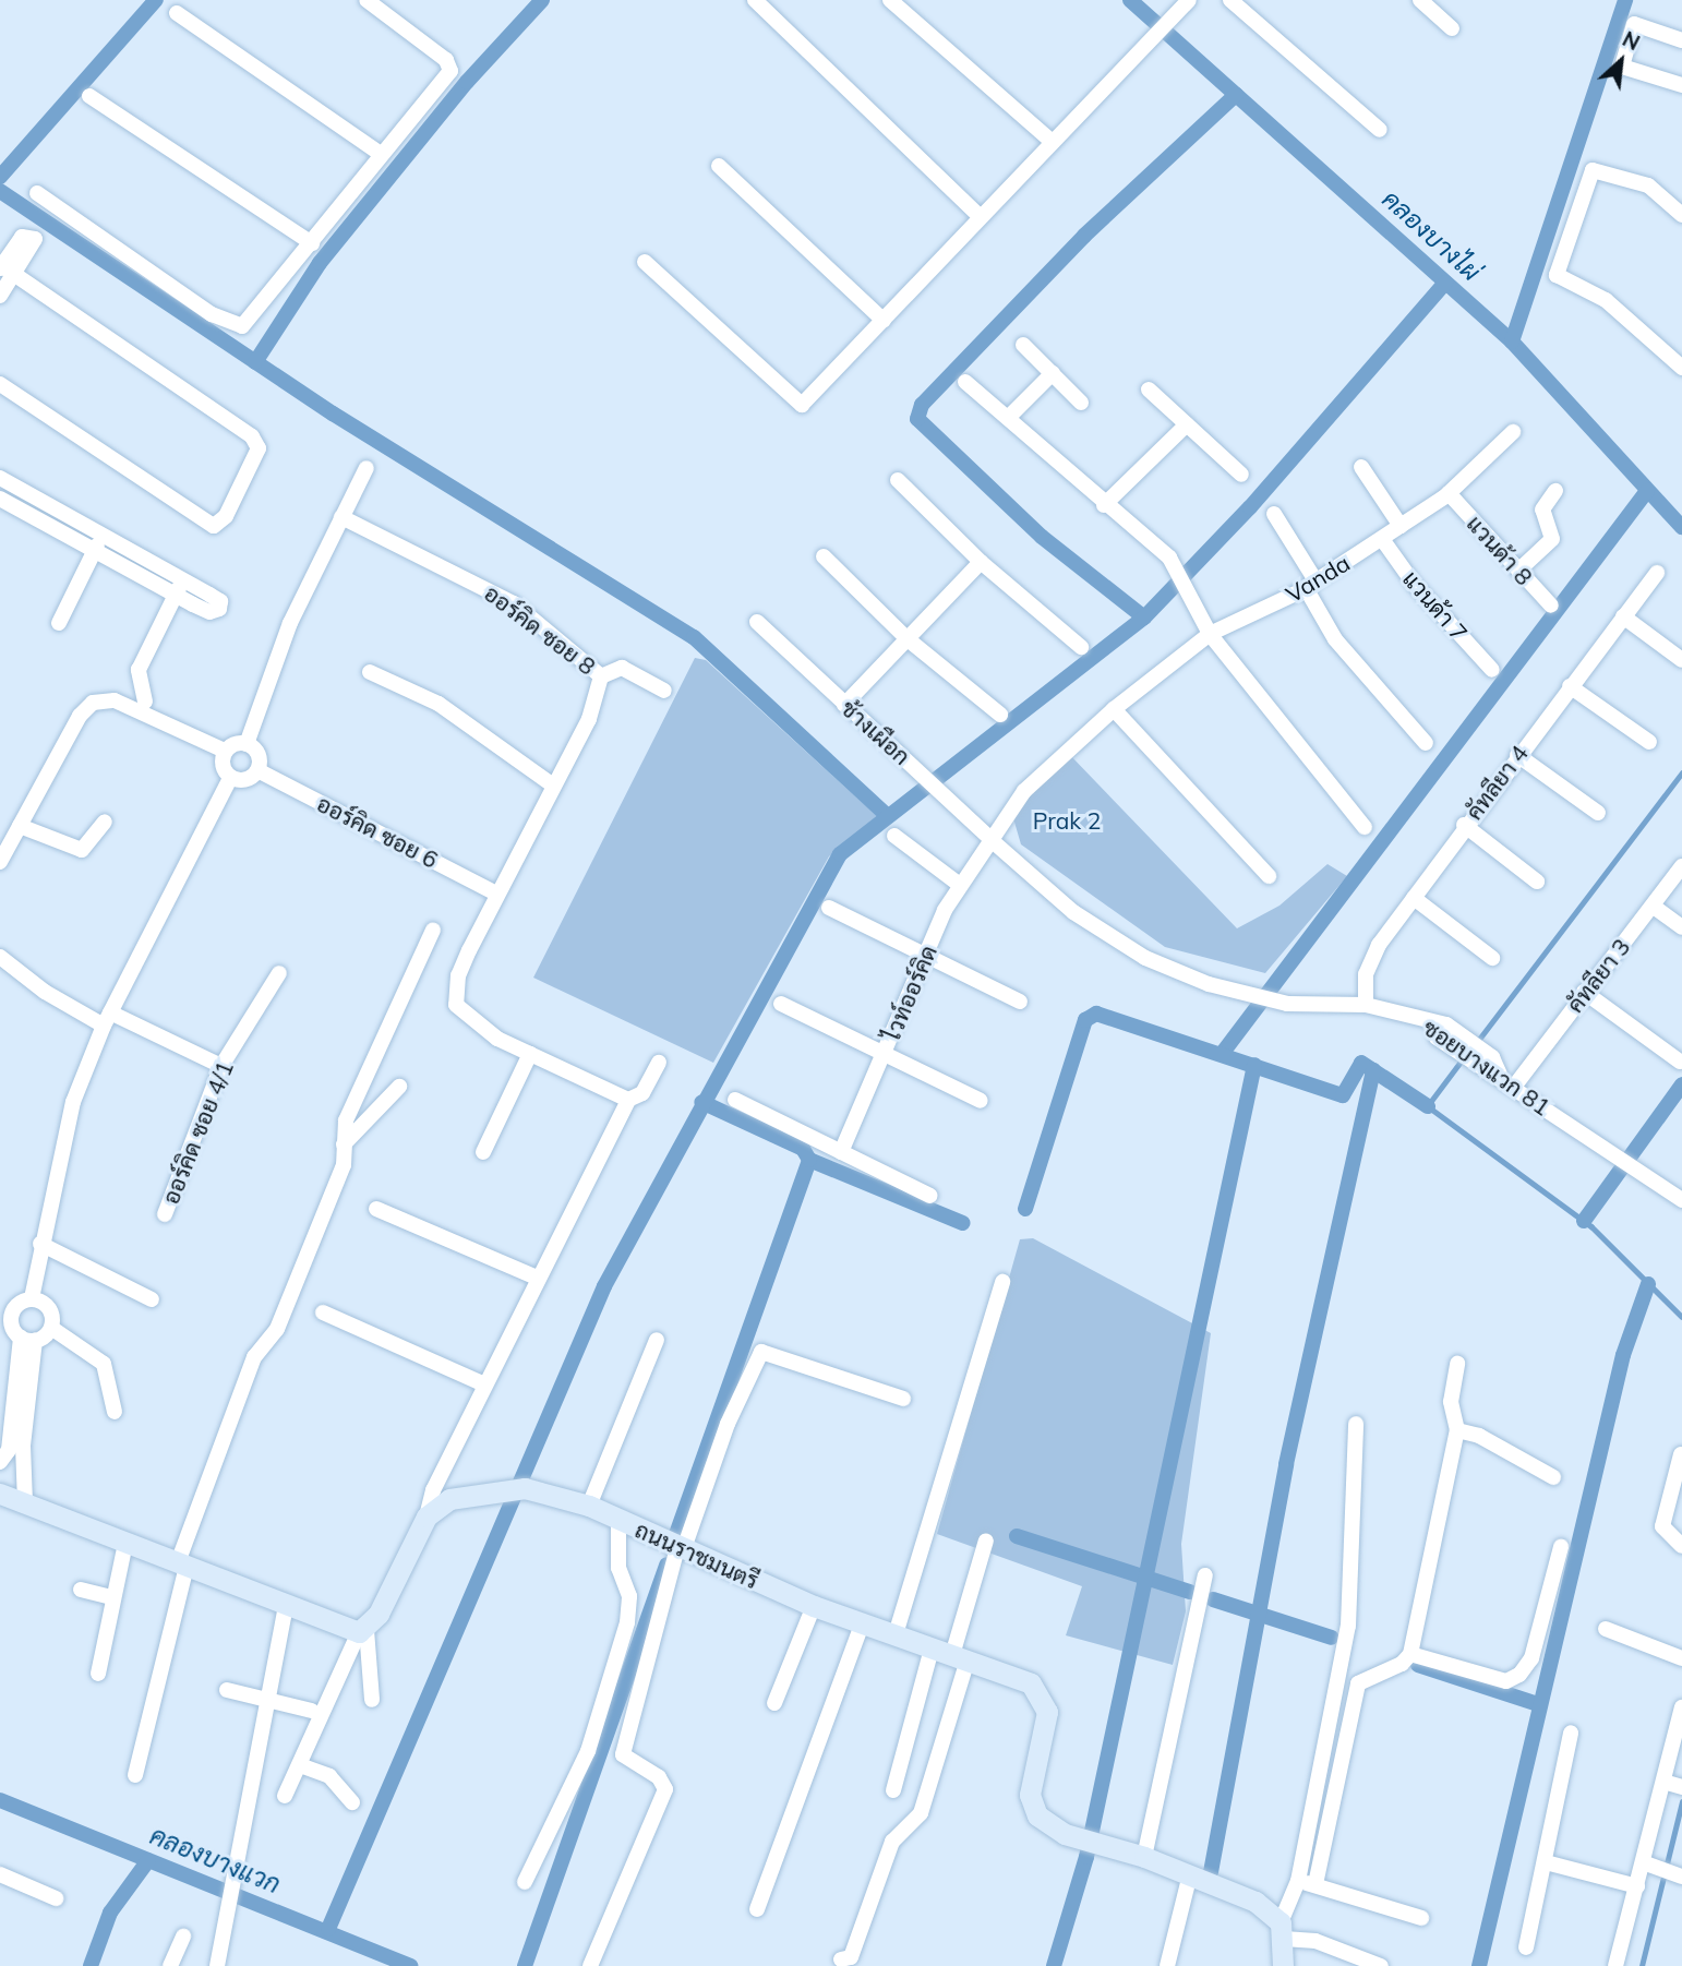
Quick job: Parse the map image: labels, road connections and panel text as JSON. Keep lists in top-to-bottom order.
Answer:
{
  "streets": {
    "street": [
      "แวนด้า 8",
      "Vanda",
      "แวนด้า 7",
      "ออร์คิด ซอย 8",
      "ช้างเผือก",
      "คัทลียา 4",
      "ออร์คิด ซอย 6",
      "คัทลียา 3",
      "ไวท์ออร์คิด",
      "ซอยบางแวก 81",
      "ออร์คิด ซอย 4/1",
      "ถนนราชมนตรี"
    ]
  },
  "crossings": [
    ["แวนด้า 8", "Vanda"],
    ["Vanda", "แวนด้า 7"],
    ["Vanda", "ช้างเผือก"],
    ["Vanda", "ไวท์ออร์คิด"],
    ["Vanda", "ซอยบางแวก 81"],
    ["ออร์คิด ซอย 8", "ออร์คิด ซอย 6"],
    ["ช้างเผือก", "ไวท์ออร์คิด"],
    ["ช้างเผือก", "ซอยบางแวก 81"],
    ["คัทลียา 4", "ซอยบางแวก 81"],
    ["คัทลียา 3", "ซอยบางแวก 81"],
    ["ไวท์ออร์คิด", "ซอยบางแวก 81"]
  ],
  "water": ["คลองบางไผ่", "คลองบางแวก"],
  "parks": ["Prak 2"],
  "north": "top right"
}
